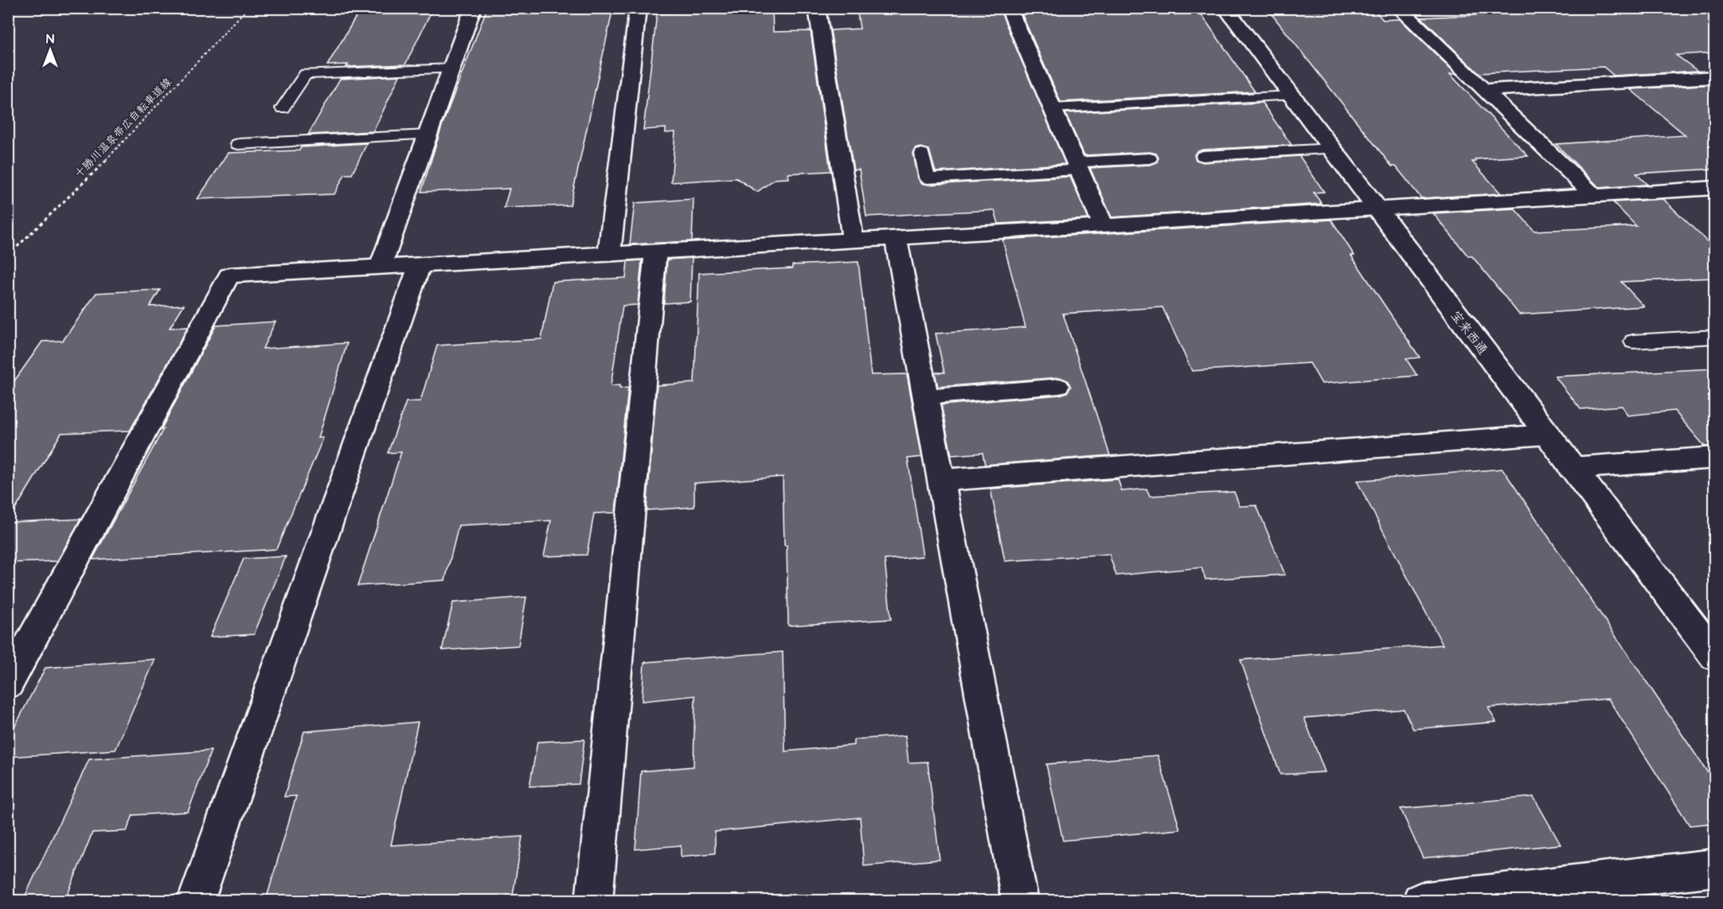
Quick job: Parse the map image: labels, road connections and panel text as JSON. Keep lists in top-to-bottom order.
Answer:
{
  "streets": {
    "street": ["宝来西通"],
    "path": ["十勝川温泉帯広自転車道線"]
  },
  "north": "top"
}
